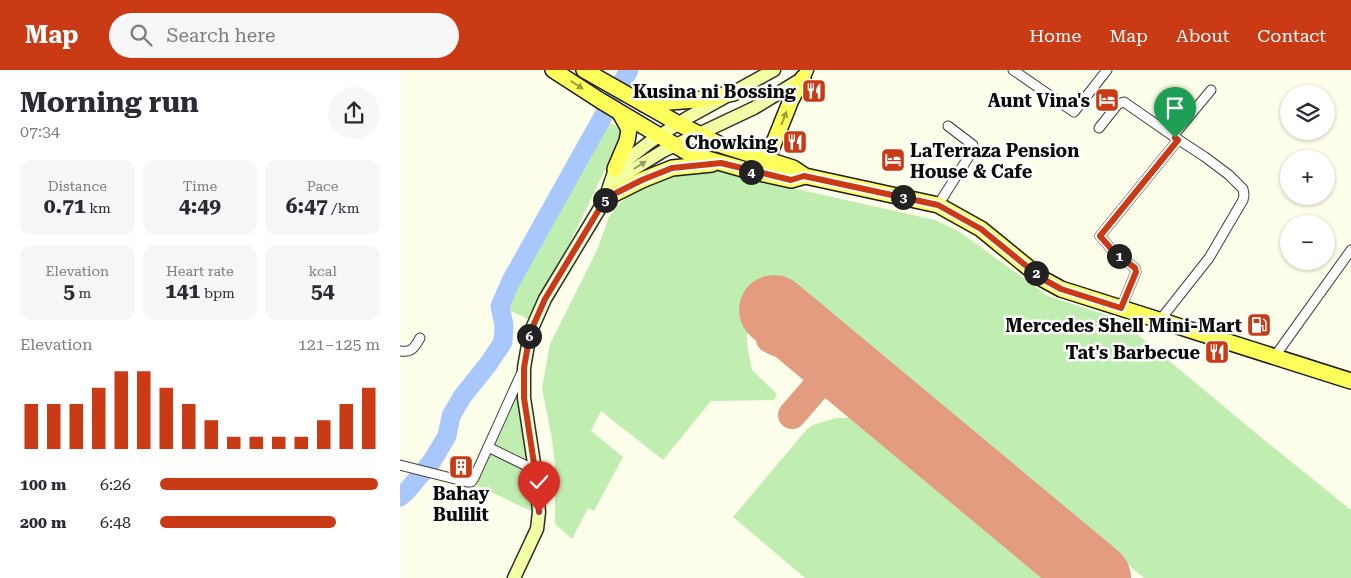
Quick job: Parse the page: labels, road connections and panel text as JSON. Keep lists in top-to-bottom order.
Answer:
{
  "places": {
    "restaurant": ["Kusina ni Bossing", "Chowking", "Tat's Barbecue"],
    "hotel": ["Aunt Vina's", "LaTerraza Pension House & Cafe"],
    "fuel station": ["Mercedes Shell Mini-Mart"],
    "building": ["Bahay Bulilit"]
  },
  "page": {
    "header": "Map",
    "search": "Search here",
    "nav": [
      "Home",
      "Map",
      "About",
      "Contact"
    ],
    "heading": ["Morning run", "07:34"],
    "map_buttons": ["+", "−"],
    "stats": [
      ["Distance", "0.71 km"],
      ["Time", "4:49"],
      ["Pace", "6:47 /km"],
      ["Elevation", "5 m"],
      ["Heart rate", "141 bpm"],
      ["kcal", "54"]
    ],
    "pins": [
      "4",
      "3",
      "5",
      "1",
      "2",
      "6"
    ],
    "chart": ["Elevation", "121–125 m"],
    "list": [
      {
        "name": "100 m",
        "note": "6:26"
      },
      {
        "name": "200 m",
        "note": "6:48"
      }
    ]
  }
}
